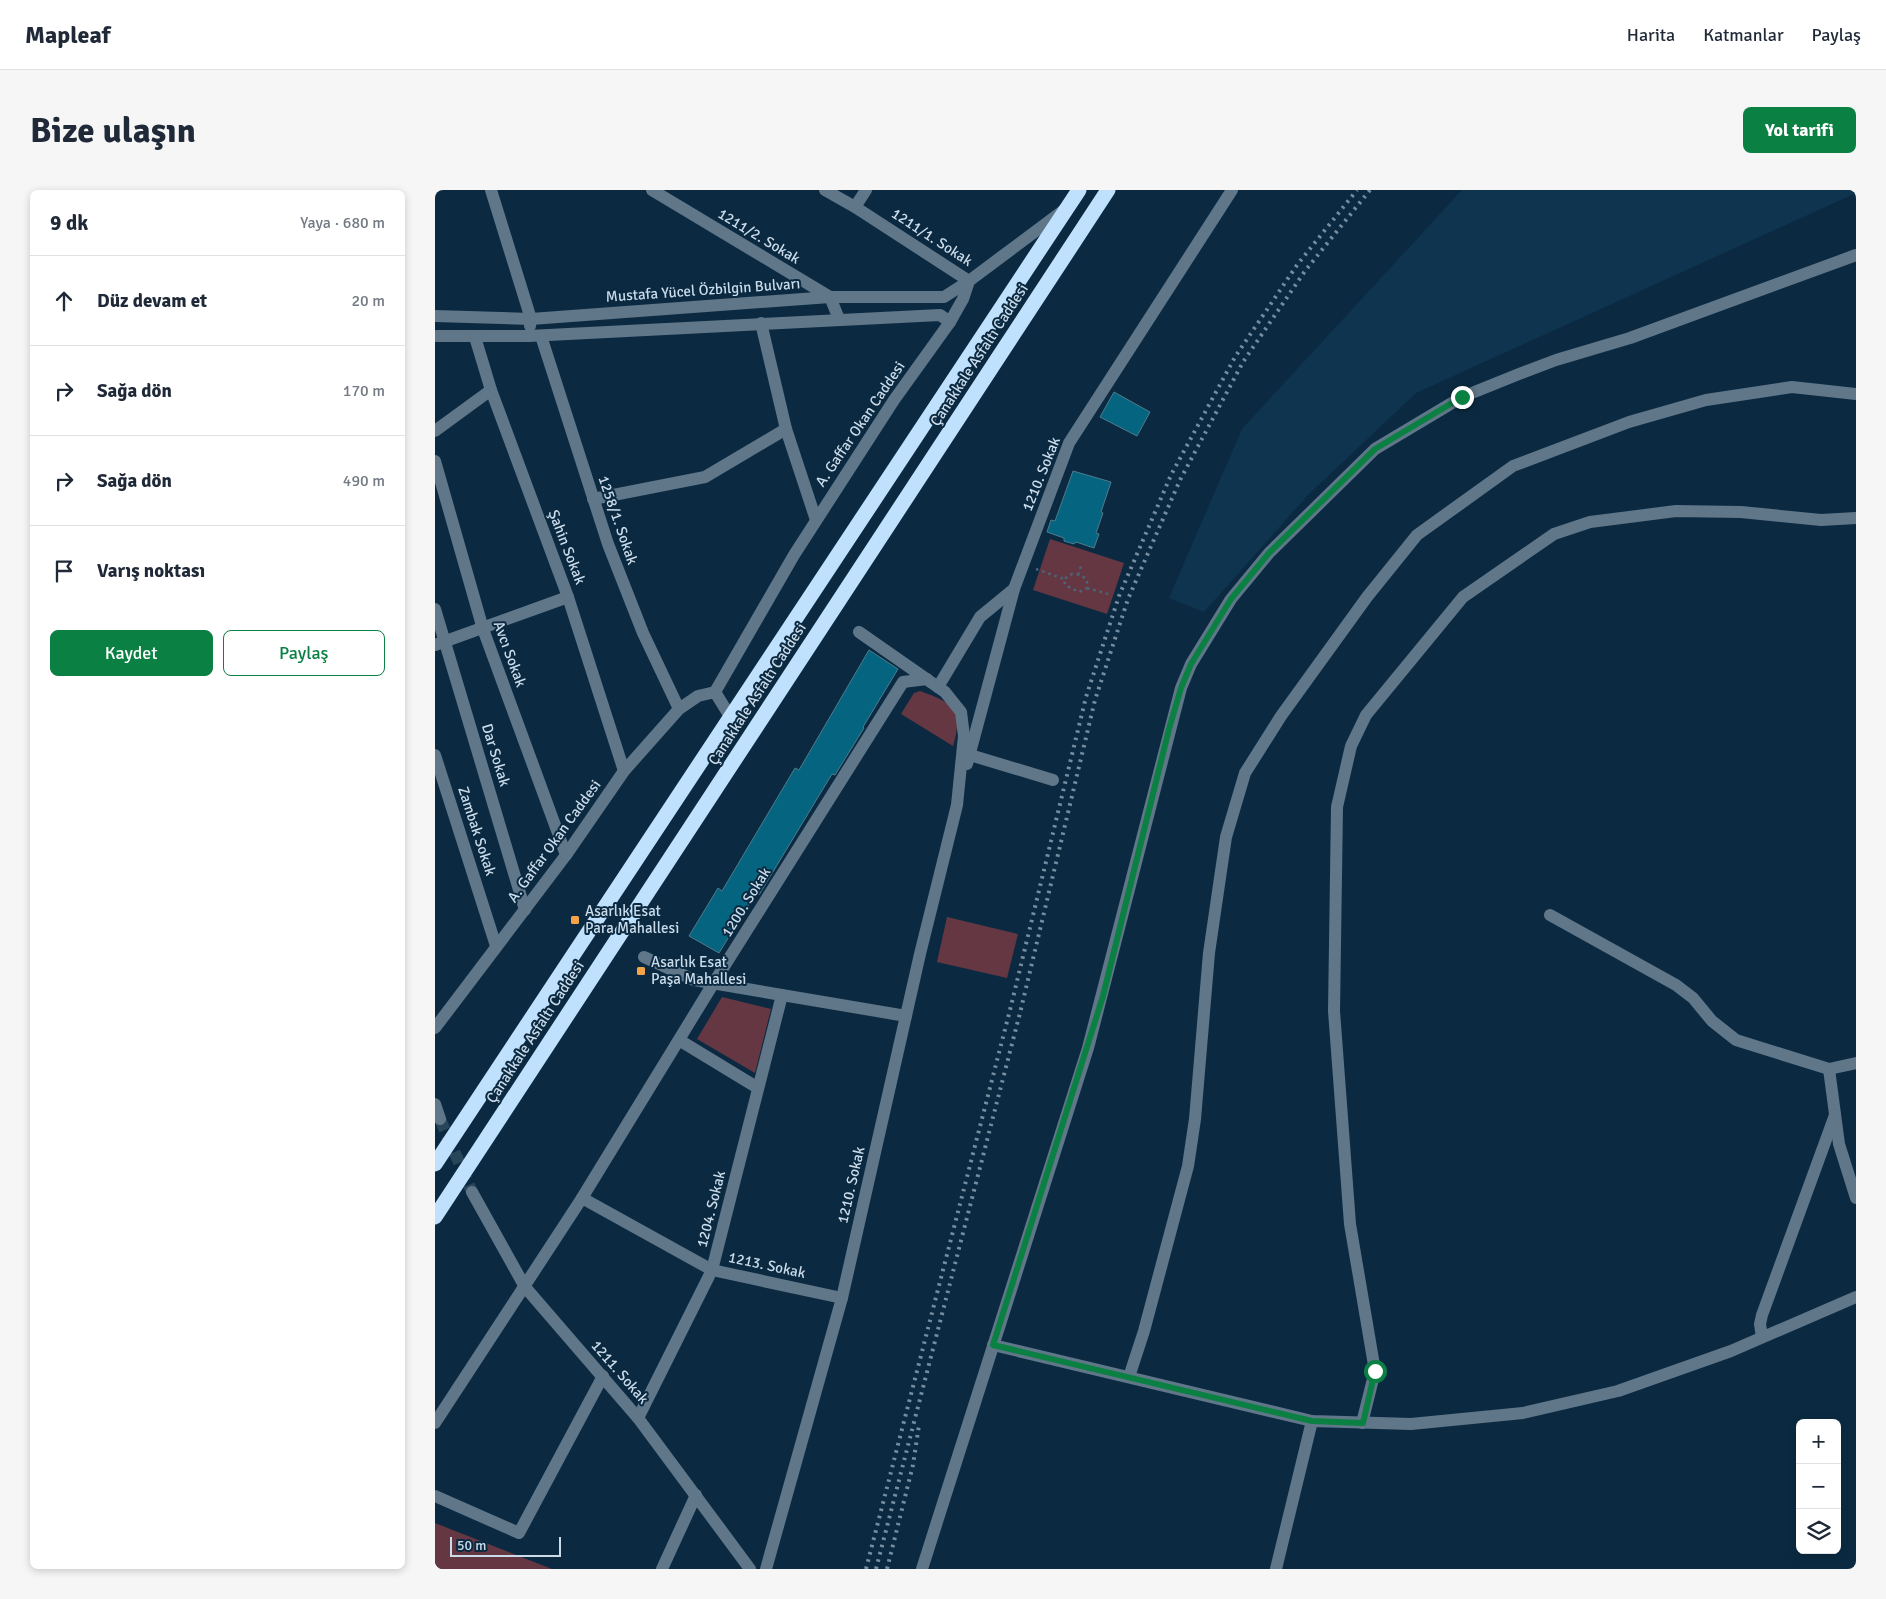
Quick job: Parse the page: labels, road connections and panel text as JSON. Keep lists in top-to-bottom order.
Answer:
{
  "streets": {
    "highway": ["Çanakkale Asfaltı Caddesi"],
    "street": [
      "1211/2. Sokak",
      "1211/1. Sokak",
      "Mustafa Yücel Özbilgin Bulvarı",
      "A. Gaffar Okan Caddesi",
      "1210. Sokak",
      "1258/1. Sokak",
      "Şahin Sokak",
      "Avcı Sokak",
      "Dar Sokak",
      "Zambak Sokak",
      "1200. Sokak",
      "1204. Sokak",
      "1213. Sokak",
      "1211. Sokak"
    ]
  },
  "crossings": [
    ["1211/2. Sokak", "Mustafa Yücel Özbilgin Bulvarı"],
    ["1211/1. Sokak", "Mustafa Yücel Özbilgin Bulvarı"],
    ["1211/1. Sokak", "A. Gaffar Okan Caddesi"],
    ["Mustafa Yücel Özbilgin Bulvarı", "A. Gaffar Okan Caddesi"],
    ["A. Gaffar Okan Caddesi", "1258/1. Sokak"],
    ["A. Gaffar Okan Caddesi", "Şahin Sokak"],
    ["A. Gaffar Okan Caddesi", "Avcı Sokak"],
    ["A. Gaffar Okan Caddesi", "Dar Sokak"],
    ["A. Gaffar Okan Caddesi", "Zambak Sokak"],
    ["1210. Sokak", "1200. Sokak"],
    ["1210. Sokak", "1213. Sokak"],
    ["1200. Sokak", "1213. Sokak"],
    ["1200. Sokak", "1211. Sokak"],
    ["1204. Sokak", "1213. Sokak"],
    ["1204. Sokak", "1211. Sokak"]
  ],
  "places": {
    "transit": ["Asarlık Esat Para Mahallesi", "Asarlık Esat Paşa Mahallesi"]
  },
  "scale_bar": "50 m",
  "page": {
    "header": "Mapleaf",
    "nav": ["Harita", "Katmanlar", "Paylaş"],
    "buttons": [
      "Yol tarifi",
      ["Kaydet", "Paylaş"]
    ],
    "title": "Bize ulaşın",
    "heading": ["9 dk", "Yaya · 680 m"],
    "list": [
      ["Düz devam et", "20 m"],
      ["Sağa dön", "170 m"],
      ["Sağa dön", "490 m"],
      "Varış noktası"
    ],
    "map_buttons": ["+", "−"],
    "scale": "50 m"
  }
}
